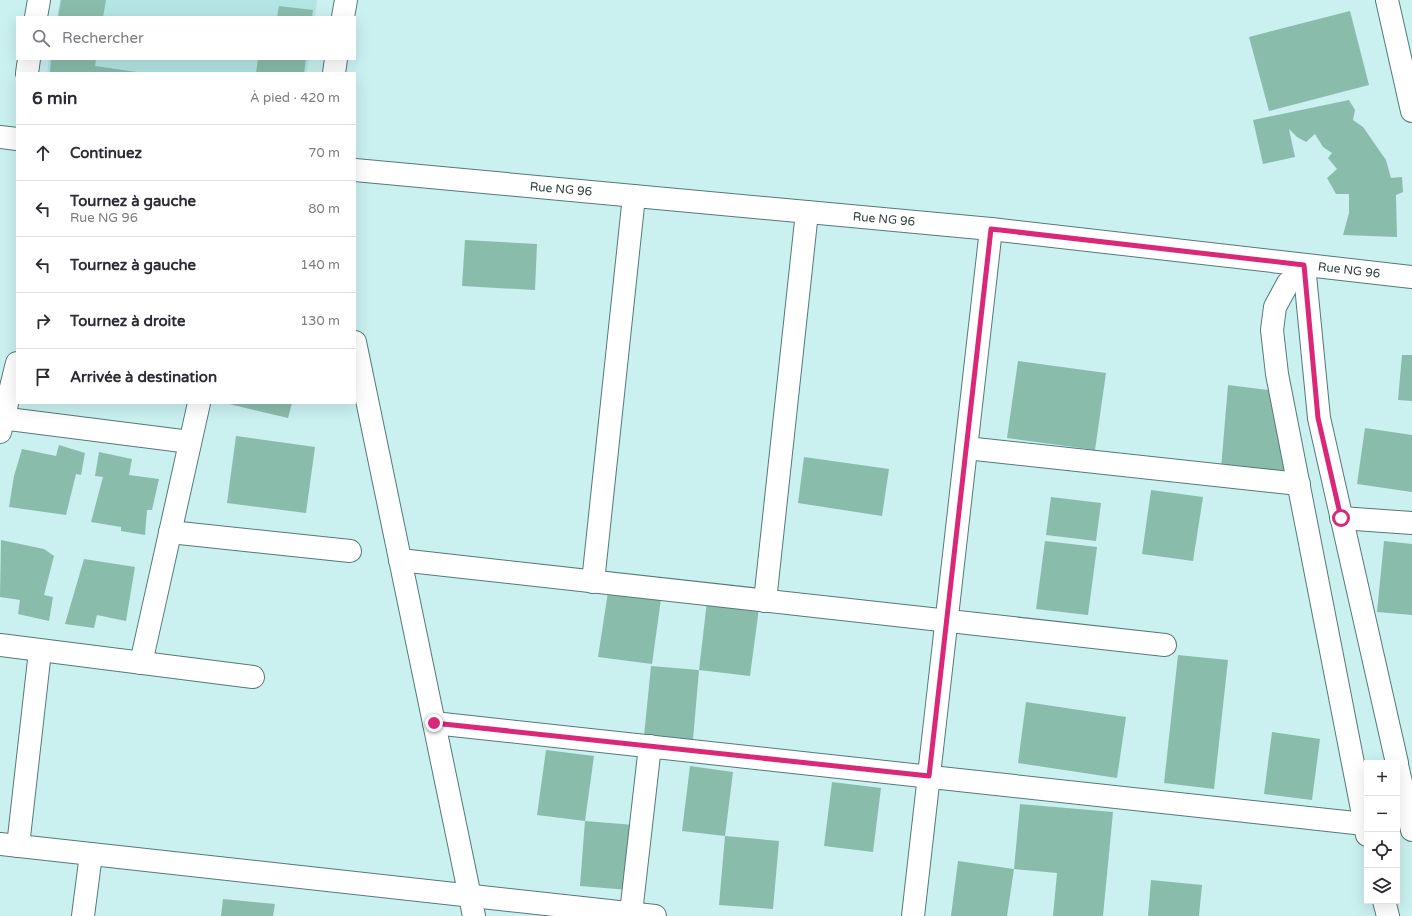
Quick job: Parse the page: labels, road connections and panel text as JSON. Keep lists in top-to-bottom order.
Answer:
{
  "streets": {
    "street": ["Rue NG 96"]
  },
  "page": {
    "search": "Rechercher",
    "heading": ["6 min", "À pied · 420 m"],
    "list": [
      ["Continuez", "70 m"],
      ["Tournez à gauche", "Rue NG 96", "80 m"],
      ["Tournez à gauche", "140 m"],
      ["Tournez à droite", "130 m"],
      "Arrivée à destination"
    ],
    "map_buttons": ["+", "−"]
  }
}
